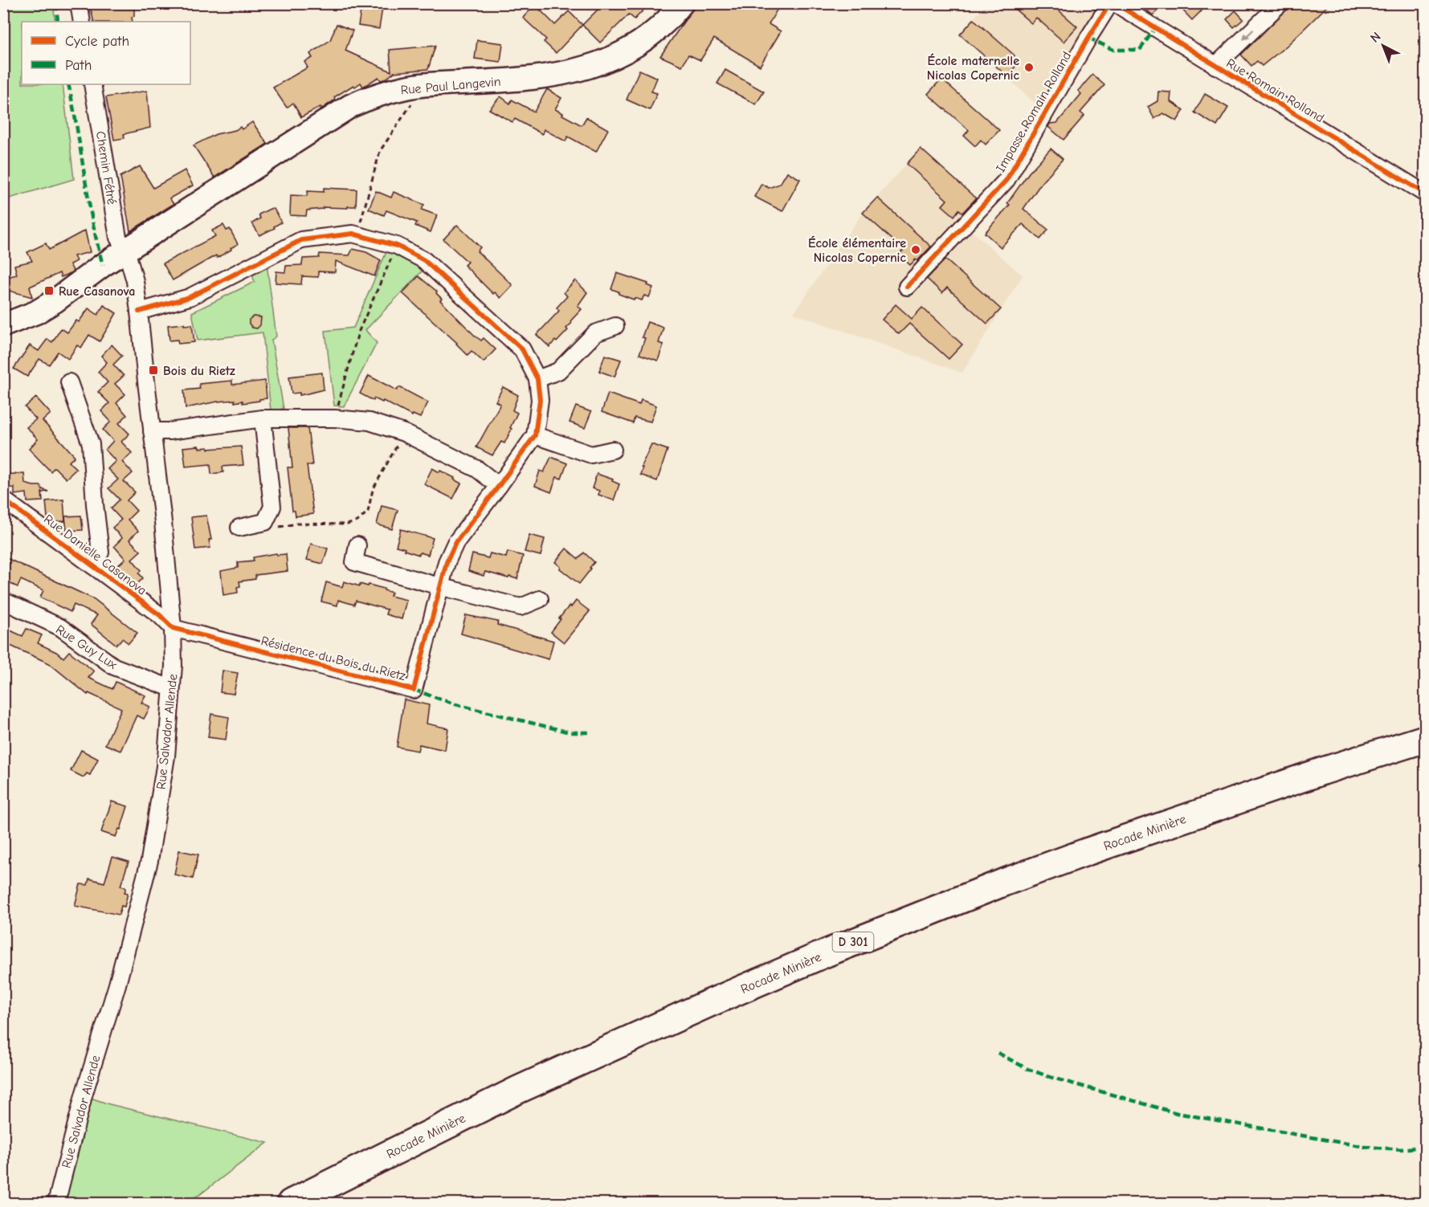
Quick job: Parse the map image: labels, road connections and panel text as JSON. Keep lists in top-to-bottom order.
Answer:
{
  "streets": {
    "highway": ["Rocade Minière", "D 301"],
    "street": [
      "Rue Paul Langevin",
      "Rue Romain Rolland",
      "Impasse Romain Rolland",
      "Chemin Fétré",
      "Rue Danielle Casanova",
      "Rue Guy Lux",
      "Résidence du Bois du Rietz",
      "Rue Salvador Allende"
    ]
  },
  "crossings": [
    ["Rue Paul Langevin", "Chemin Fétré"],
    ["Rue Paul Langevin", "Rue Salvador Allende"],
    ["Chemin Fétré", "Rue Salvador Allende"],
    ["Rue Danielle Casanova", "Résidence du Bois du Rietz"],
    ["Rue Danielle Casanova", "Rue Salvador Allende"],
    ["Rue Guy Lux", "Rue Salvador Allende"],
    ["Résidence du Bois du Rietz", "Rue Salvador Allende"]
  ],
  "places": {
    "other": ["École maternelle Nicolas Copernic", "École élémentaire Nicolas Copernic"],
    "transit": ["Rue Casanova", "Bois du Rietz"]
  },
  "legend": ["Cycle path", "Path"],
  "north": "top left"
}
